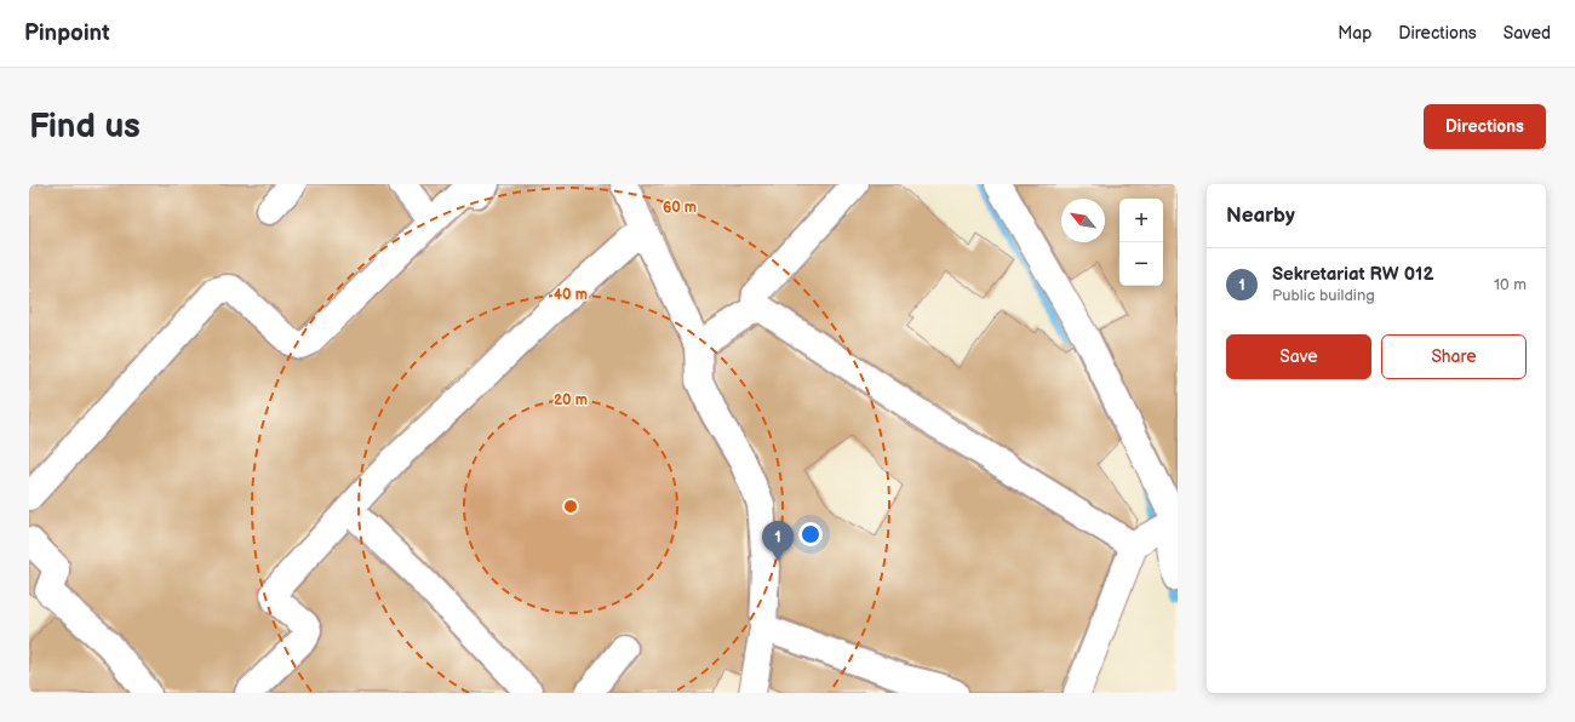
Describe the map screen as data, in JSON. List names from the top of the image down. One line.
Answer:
{"north":"top left","page":{"header":"Pinpoint","nav":["Map","Directions","Saved"],"buttons":["Directions",["Save","Share"]],"title":"Find us","heading":"Nearby","map_buttons":["+","−"],"list":[{"mark":"1","name":"Sekretariat RW 012","note":"Public building","value":"10 m"}],"pins":"1"},"rings":["60 m","40 m","20 m"]}
